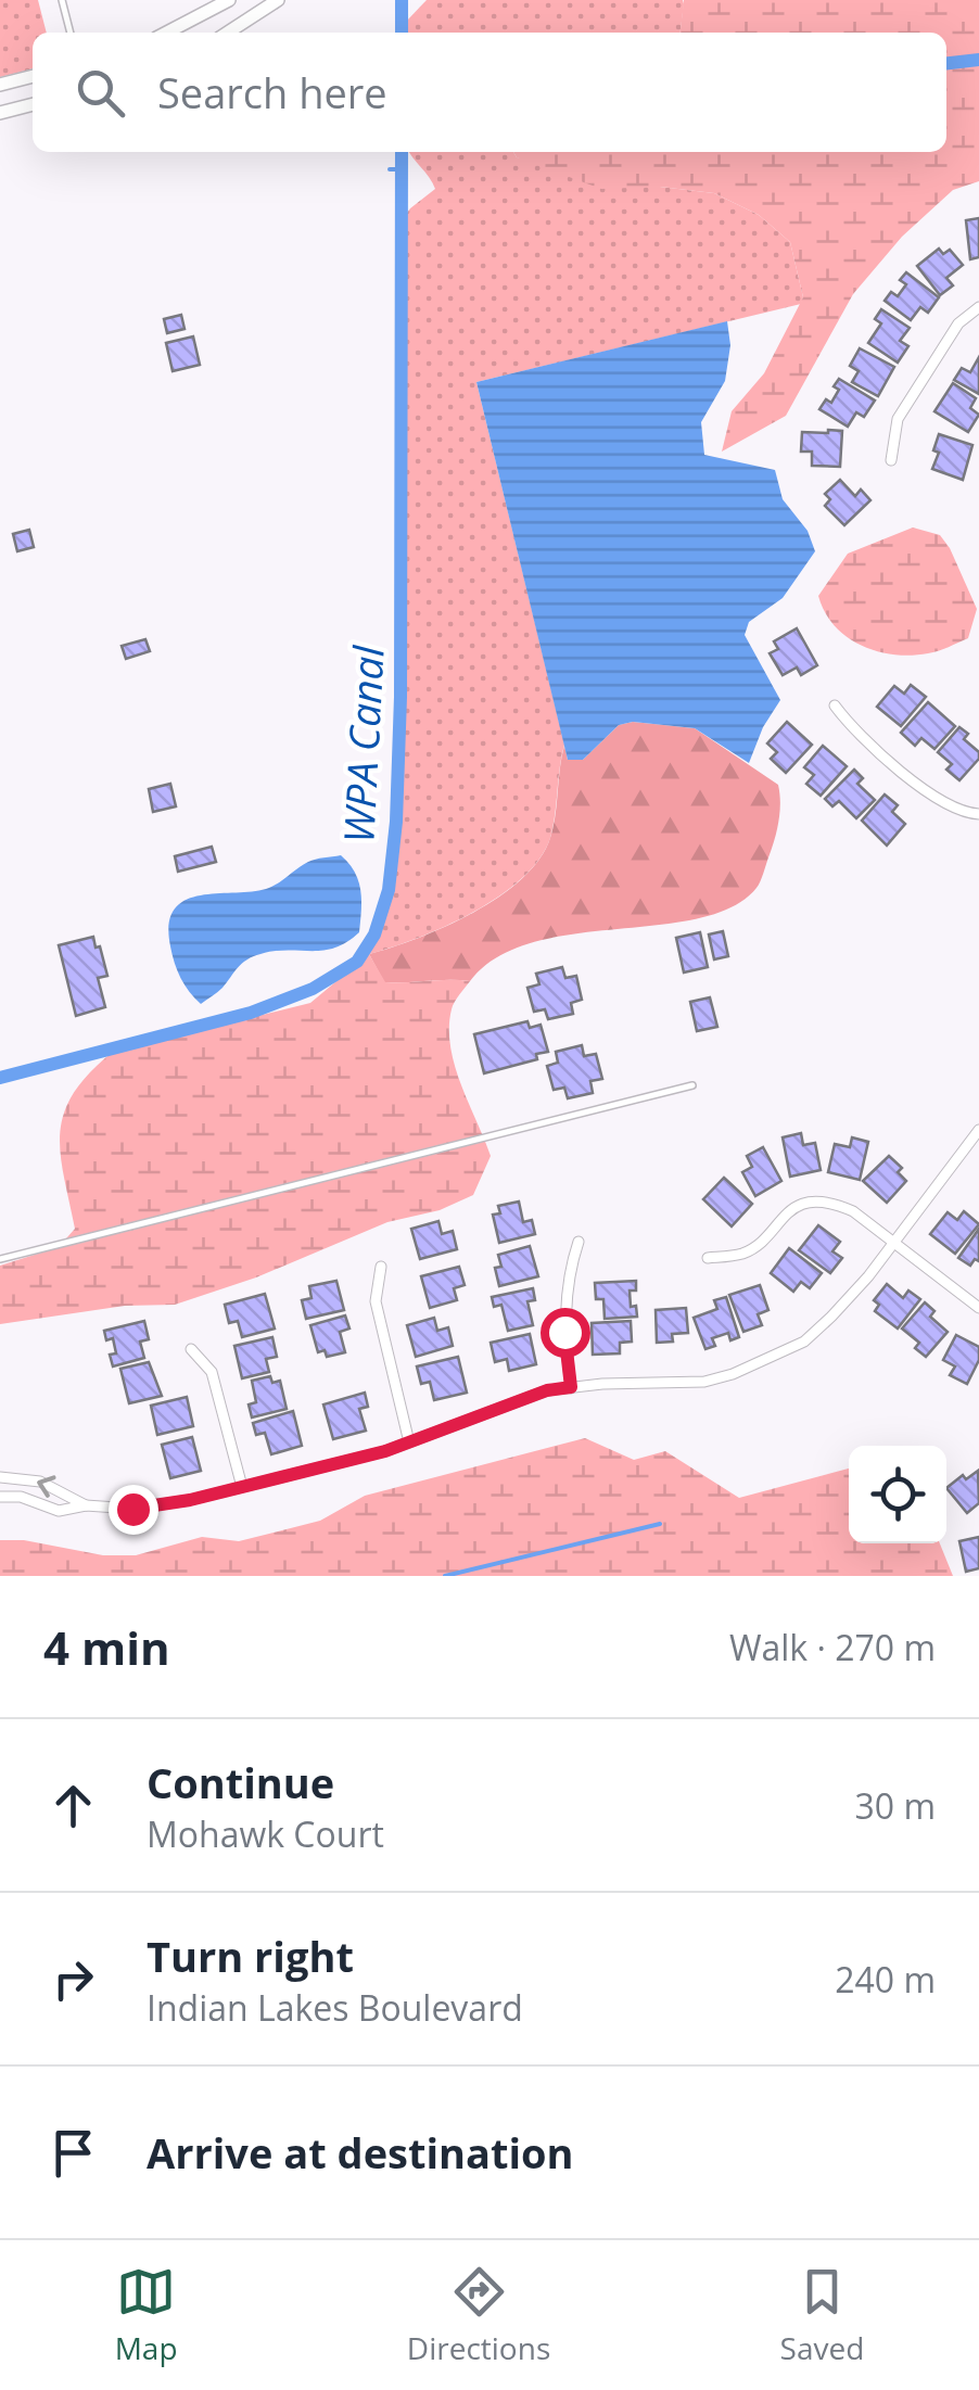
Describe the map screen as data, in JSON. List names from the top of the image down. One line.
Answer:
{"water":["WPA Canal"],"page":{"search":"Search here","heading":["4 min","Walk · 270 m"],"list":[["Continue","Mohawk Court","30 m"],["Turn right","Indian Lakes Boulevard","240 m"],"Arrive at destination"],"nav":["Map","Directions","Saved"]}}
